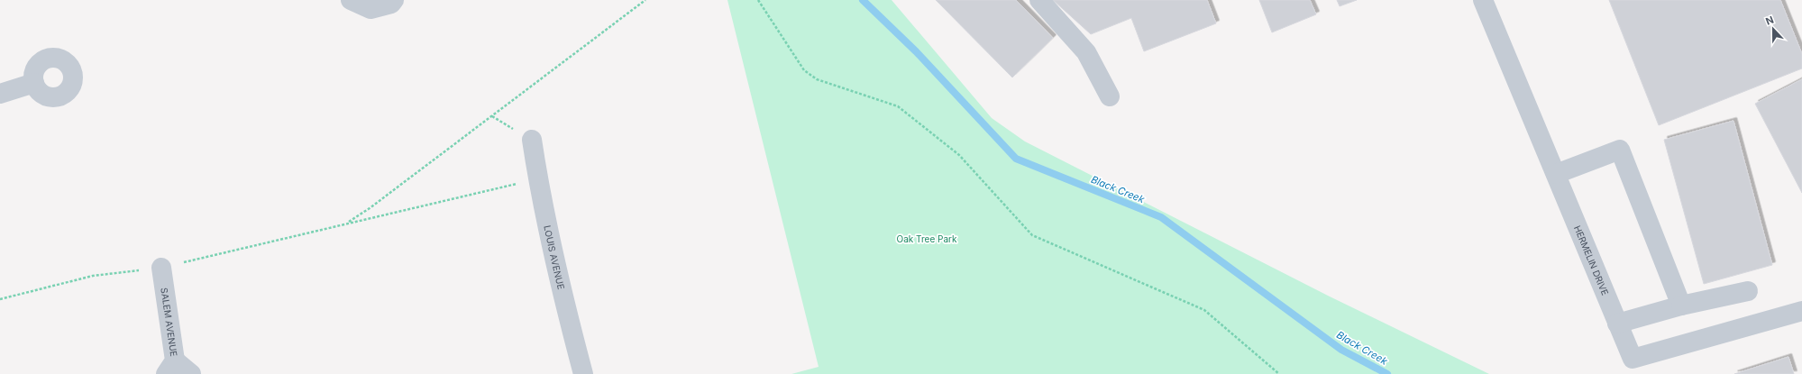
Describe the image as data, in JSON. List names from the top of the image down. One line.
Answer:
{"streets":{"street":["LOUIS AVENUE","HERMELIN DRIVE","SALEM AVENUE"]},"water":["Black Creek"],"parks":["Oak Tree Park"],"north":"top"}
